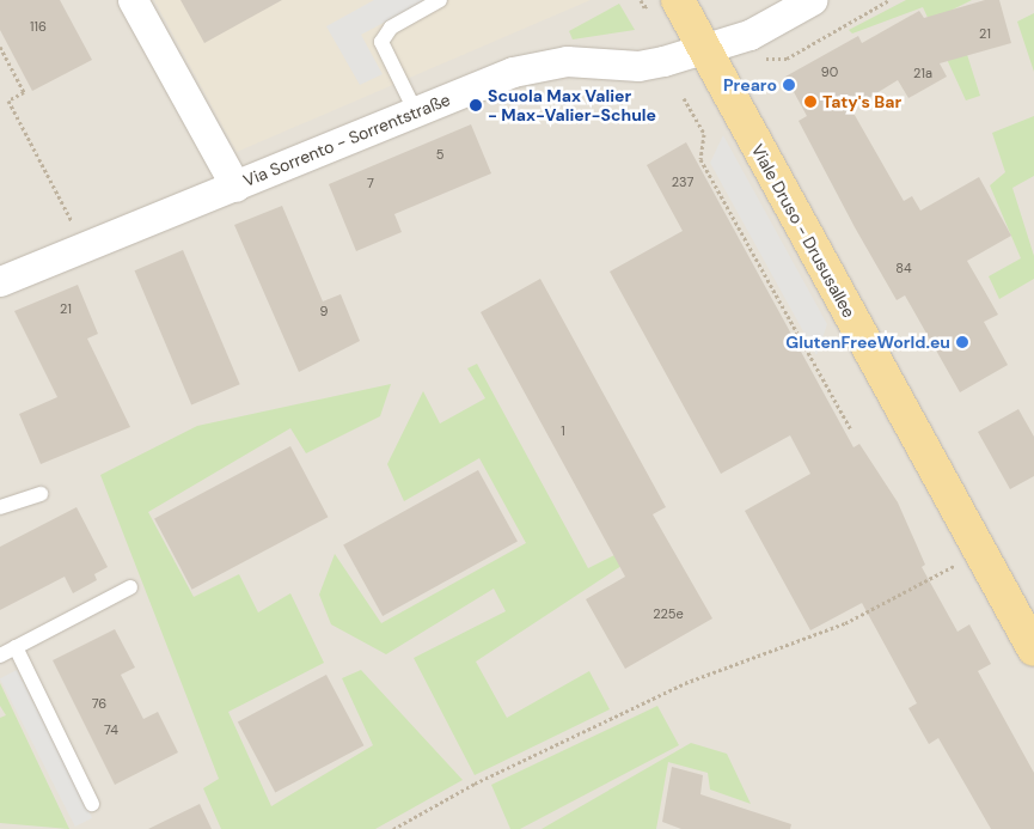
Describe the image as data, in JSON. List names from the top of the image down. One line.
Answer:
{"streets":{"main road":["Viale Druso - Drususallee"],"street":["Via Sorrento - Sorrentstraße"]},"crossings":[["Via Sorrento - Sorrentstraße","Viale Druso - Drususallee"]],"places":["Prearo","Taty's Bar","Scuola Max Valier - Max-Valier-Schule","GlutenFreeWorld.eu"],"house_numbers":["116","21","90","21a","5","237","7","84","21","9","1","225e","76","74"]}
